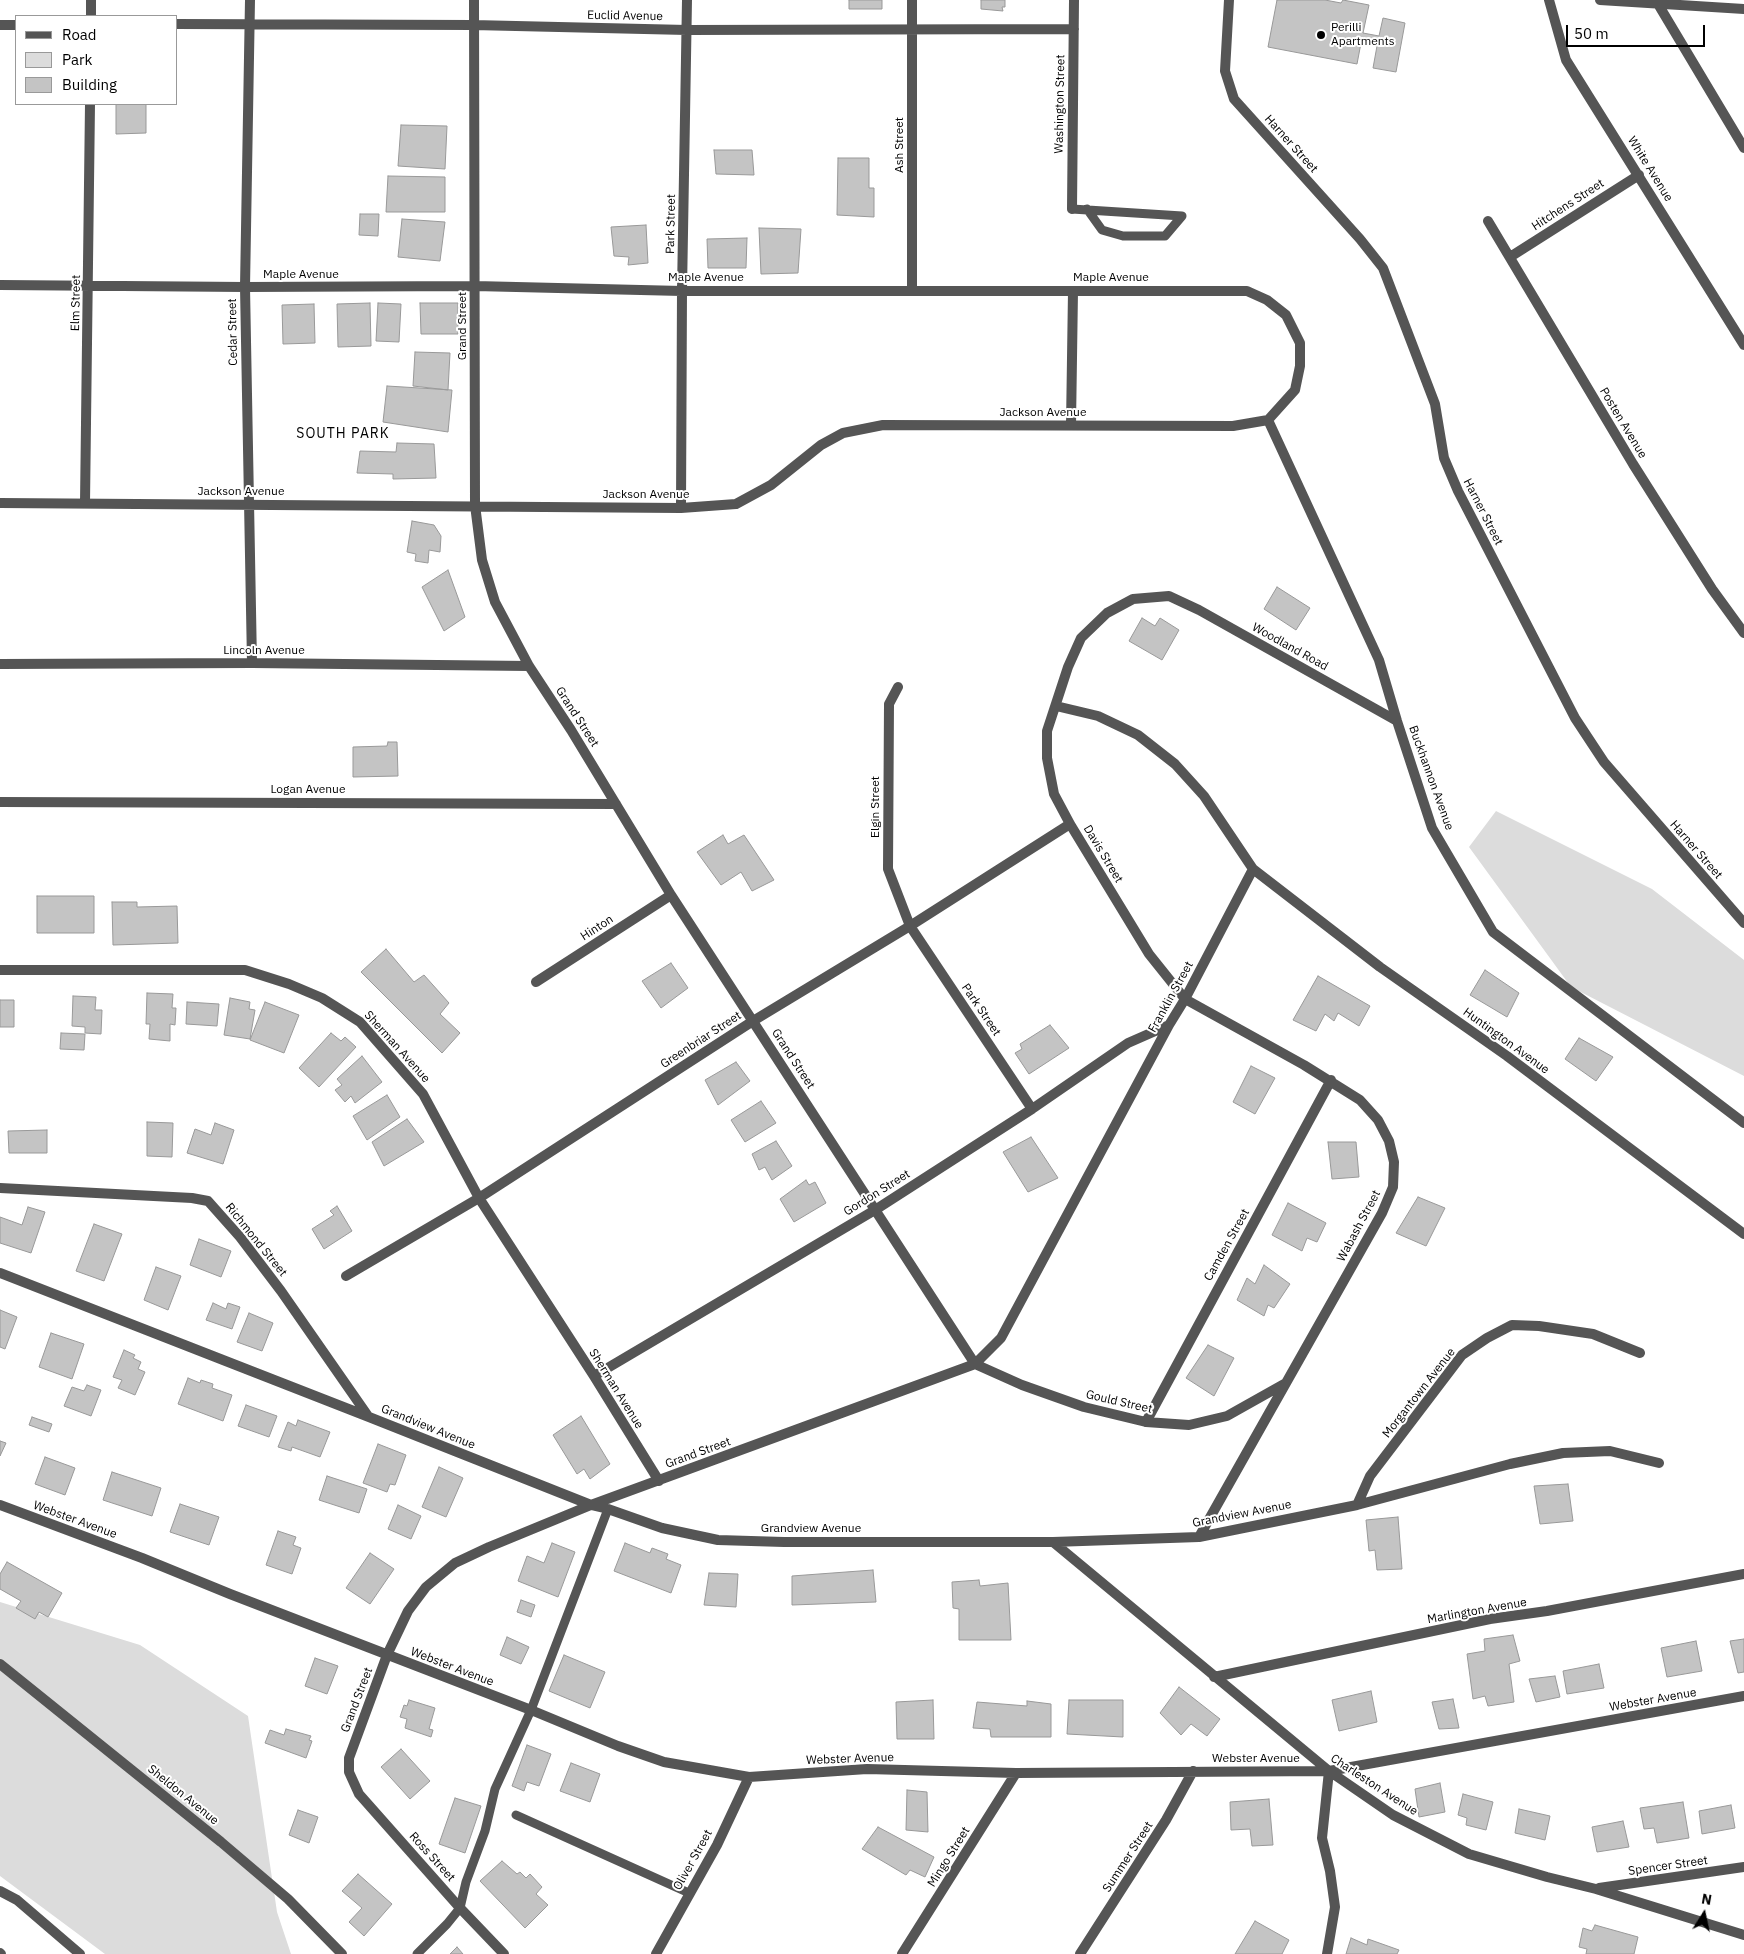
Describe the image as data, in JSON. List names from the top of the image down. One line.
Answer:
{"streets":{"street":["Euclid Avenue","Washington Street","Harner Street","Ash Street","White Avenue","Hitchens Street","Park Street","Maple Avenue","Elm Street","Grand Street","Cedar Street","Jackson Avenue","Posten Avenue","Woodland Road","Lincoln Avenue","Buckhannon Avenue","Logan Avenue","Elgin Street","Davis Street","Hinton","Franklin Street","Greenbriar Street","Huntington Avenue","Sherman Avenue","Gordon Street","Wabash Street","Richmond Street","Camden Street","Morgantown Avenue","Gould Street","Grandview Avenue","Webster Avenue","Marlington Avenue","Charleston Avenue","Sheldon Avenue","Ross Street","Mingo Street","Summer Street","Oliver Street","Spencer Street"]},"crossings":[["Euclid Avenue","Washington Street"],["Euclid Avenue","Ash Street"],["Euclid Avenue","Park Street"],["Euclid Avenue","Grand Street"],["Euclid Avenue","Cedar Street"],["Ash Street","Maple Avenue"],["White Avenue","Hitchens Street"],["Hitchens Street","Posten Avenue"],["Park Street","Maple Avenue"],["Park Street","Jackson Avenue"],["Park Street","Elgin Street"],["Park Street","Greenbriar Street"],["Park Street","Gordon Street"],["Maple Avenue","Elm Street"],["Maple Avenue","Grand Street"],["Maple Avenue","Cedar Street"],["Maple Avenue","Jackson Avenue"],["Maple Avenue","Buckhannon Avenue"],["Elm Street","Jackson Avenue"],["Grand Street","Jackson Avenue"],["Grand Street","Lincoln Avenue"],["Grand Street","Logan Avenue"],["Grand Street","Hinton"],["Grand Street","Franklin Street"],["Grand Street","Greenbriar Street"],["Grand Street","Sherman Avenue"],["Grand Street","Gordon Street"],["Grand Street","Gould Street"],["Grand Street","Grandview Avenue"],["Grand Street","Webster Avenue"],["Grand Street","Ross Street"],["Cedar Street","Jackson Avenue"],["Cedar Street","Lincoln Avenue"],["Jackson Avenue","Buckhannon Avenue"],["Woodland Road","Buckhannon Avenue"],["Woodland Road","Davis Street"],["Elgin Street","Greenbriar Street"],["Davis Street","Franklin Street"],["Davis Street","Greenbriar Street"],["Davis Street","Wabash Street"],["Franklin Street","Huntington Avenue"],["Franklin Street","Gordon Street"],["Franklin Street","Wabash Street"],["Franklin Street","Gould Street"],["Greenbriar Street","Sherman Avenue"],["Sherman Avenue","Gordon Street"],["Wabash Street","Camden Street"],["Wabash Street","Gould Street"],["Wabash Street","Grandview Avenue"],["Richmond Street","Grandview Avenue"],["Camden Street","Gould Street"],["Morgantown Avenue","Grandview Avenue"],["Grandview Avenue","Charleston Avenue"],["Webster Avenue","Charleston Avenue"],["Webster Avenue","Mingo Street"],["Webster Avenue","Summer Street"],["Webster Avenue","Oliver Street"],["Marlington Avenue","Charleston Avenue"],["Charleston Avenue","Spencer Street"]],"districts":["SOUTH PARK"],"places":["Perilli Apartments"],"legend":["Road","Park","Building"],"scale_bar":"50 m","north":"top"}
